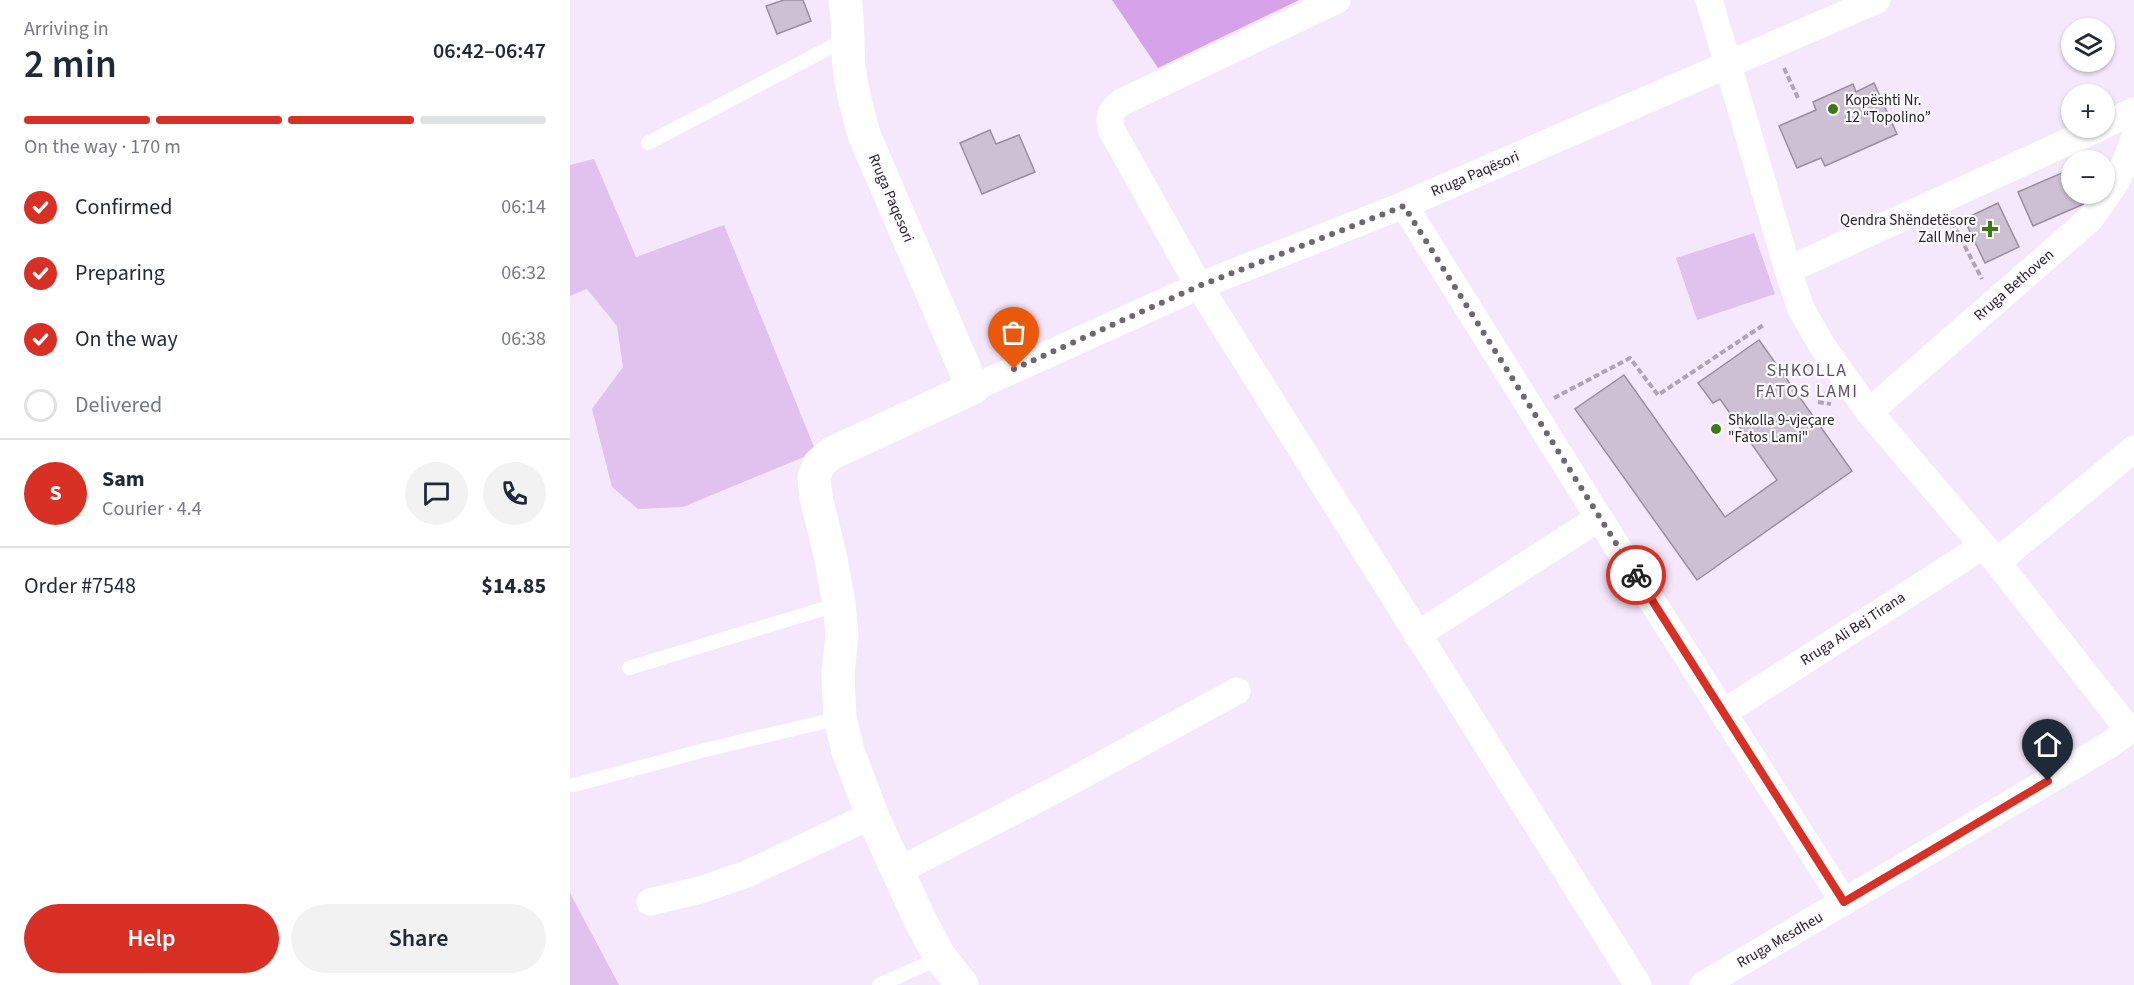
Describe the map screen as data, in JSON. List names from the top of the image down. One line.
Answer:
{"streets":{"street":["Rruga Paqësori","Rruga Paqesori","Rruga Bethoven","Rruga Ali Bej Tirana","Rruga Mesdheu"]},"crossings":[["Rruga Paqësori","Rruga Paqesori"]],"districts":["SHKOLLA FATOS LAMI"],"places":{"other":["Kopështi Nr. 12 “Topolino”","Shkolla 9-vjeçare \"Fatos Lami\""],"health":["Qendra Shëndetësore Zall Mner"]},"page":{"heading":["2 min","Arriving in","06:42–06:47"],"panel":["Sam","Courier · 4.4","Order #7548","$14.85"],"map_buttons":["+","−"],"bar":"On the way · 170 m","list":[["Confirmed","06:14"],["Preparing","06:32"],["On the way","06:38"],"Delivered"],"round":"S","buttons":["Help","Share"]}}
